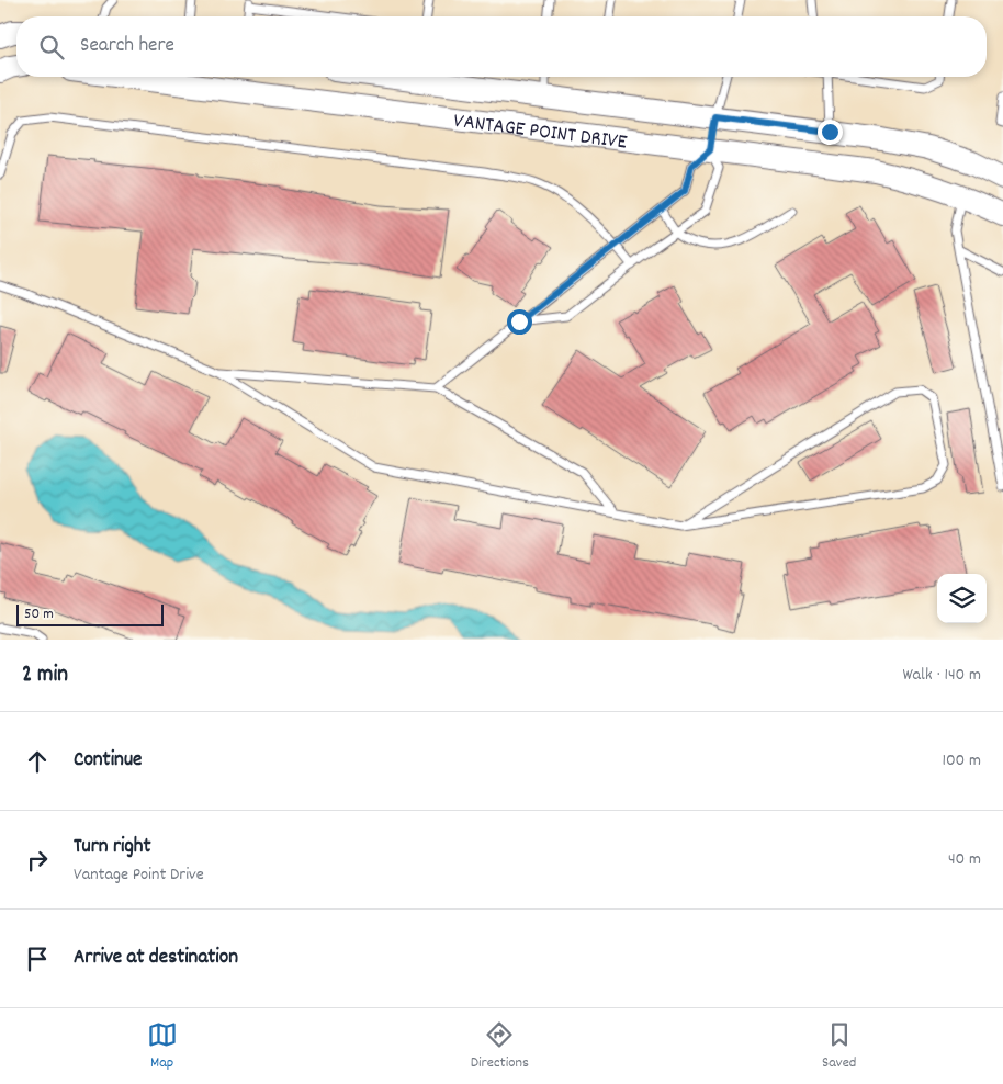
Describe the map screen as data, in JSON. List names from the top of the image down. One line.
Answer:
{"streets":{"street":["VANTAGE POINT DRIVE"]},"scale_bar":"50 m","page":{"search":"Search here","scale":"50 m","heading":["2 min","Walk · 140 m"],"list":[["Continue","100 m"],["Turn right","Vantage Point Drive","40 m"],"Arrive at destination"],"nav":["Map","Directions","Saved"]}}
